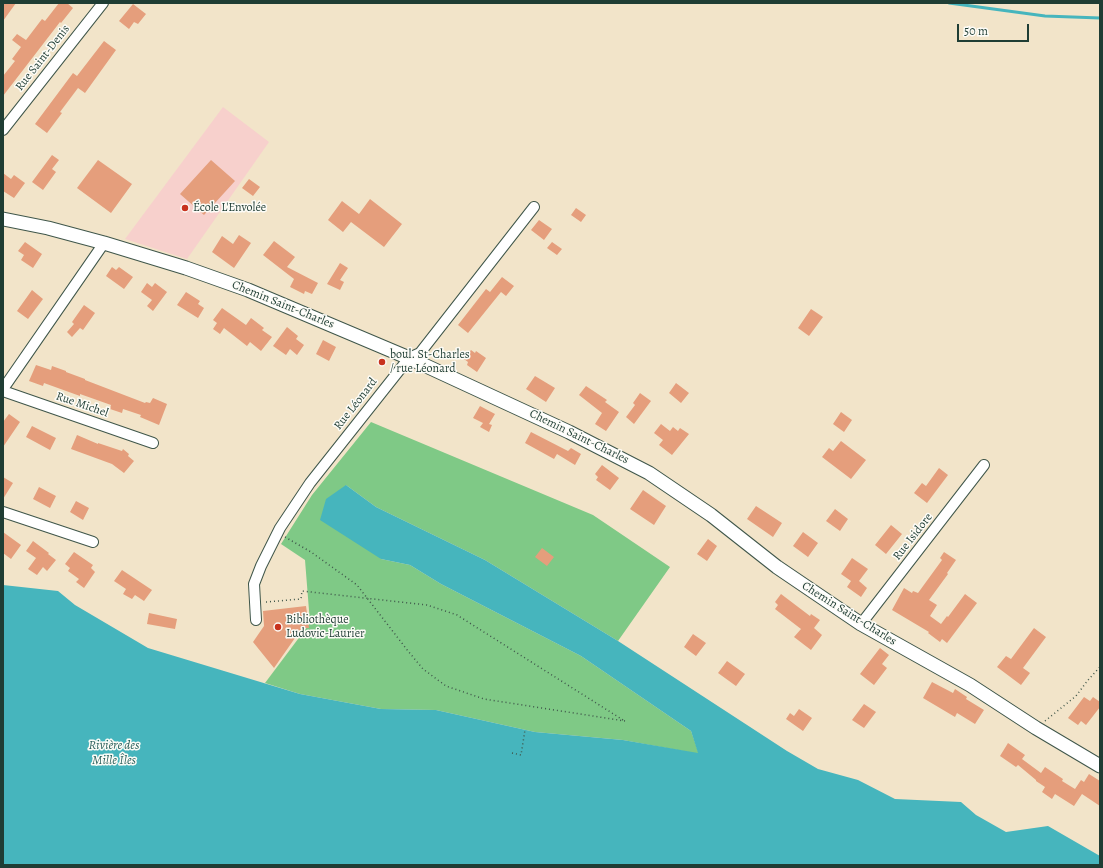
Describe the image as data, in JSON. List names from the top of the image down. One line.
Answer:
{"streets":{"main road":["Chemin Saint-Charles"],"street":["Rue Saint-Denis","Rue Léonard","Rue Michel","Rue Isidore"]},"crossings":[["Chemin Saint-Charles","Rue Léonard"],["Chemin Saint-Charles","Rue Isidore"]],"water":["Rivière des Mille Îles"],"places":["École L'Envolée","boul. St-Charles / rue Léonard","Bibliothèque Ludovic-Laurier"],"scale_bar":"50 m"}
